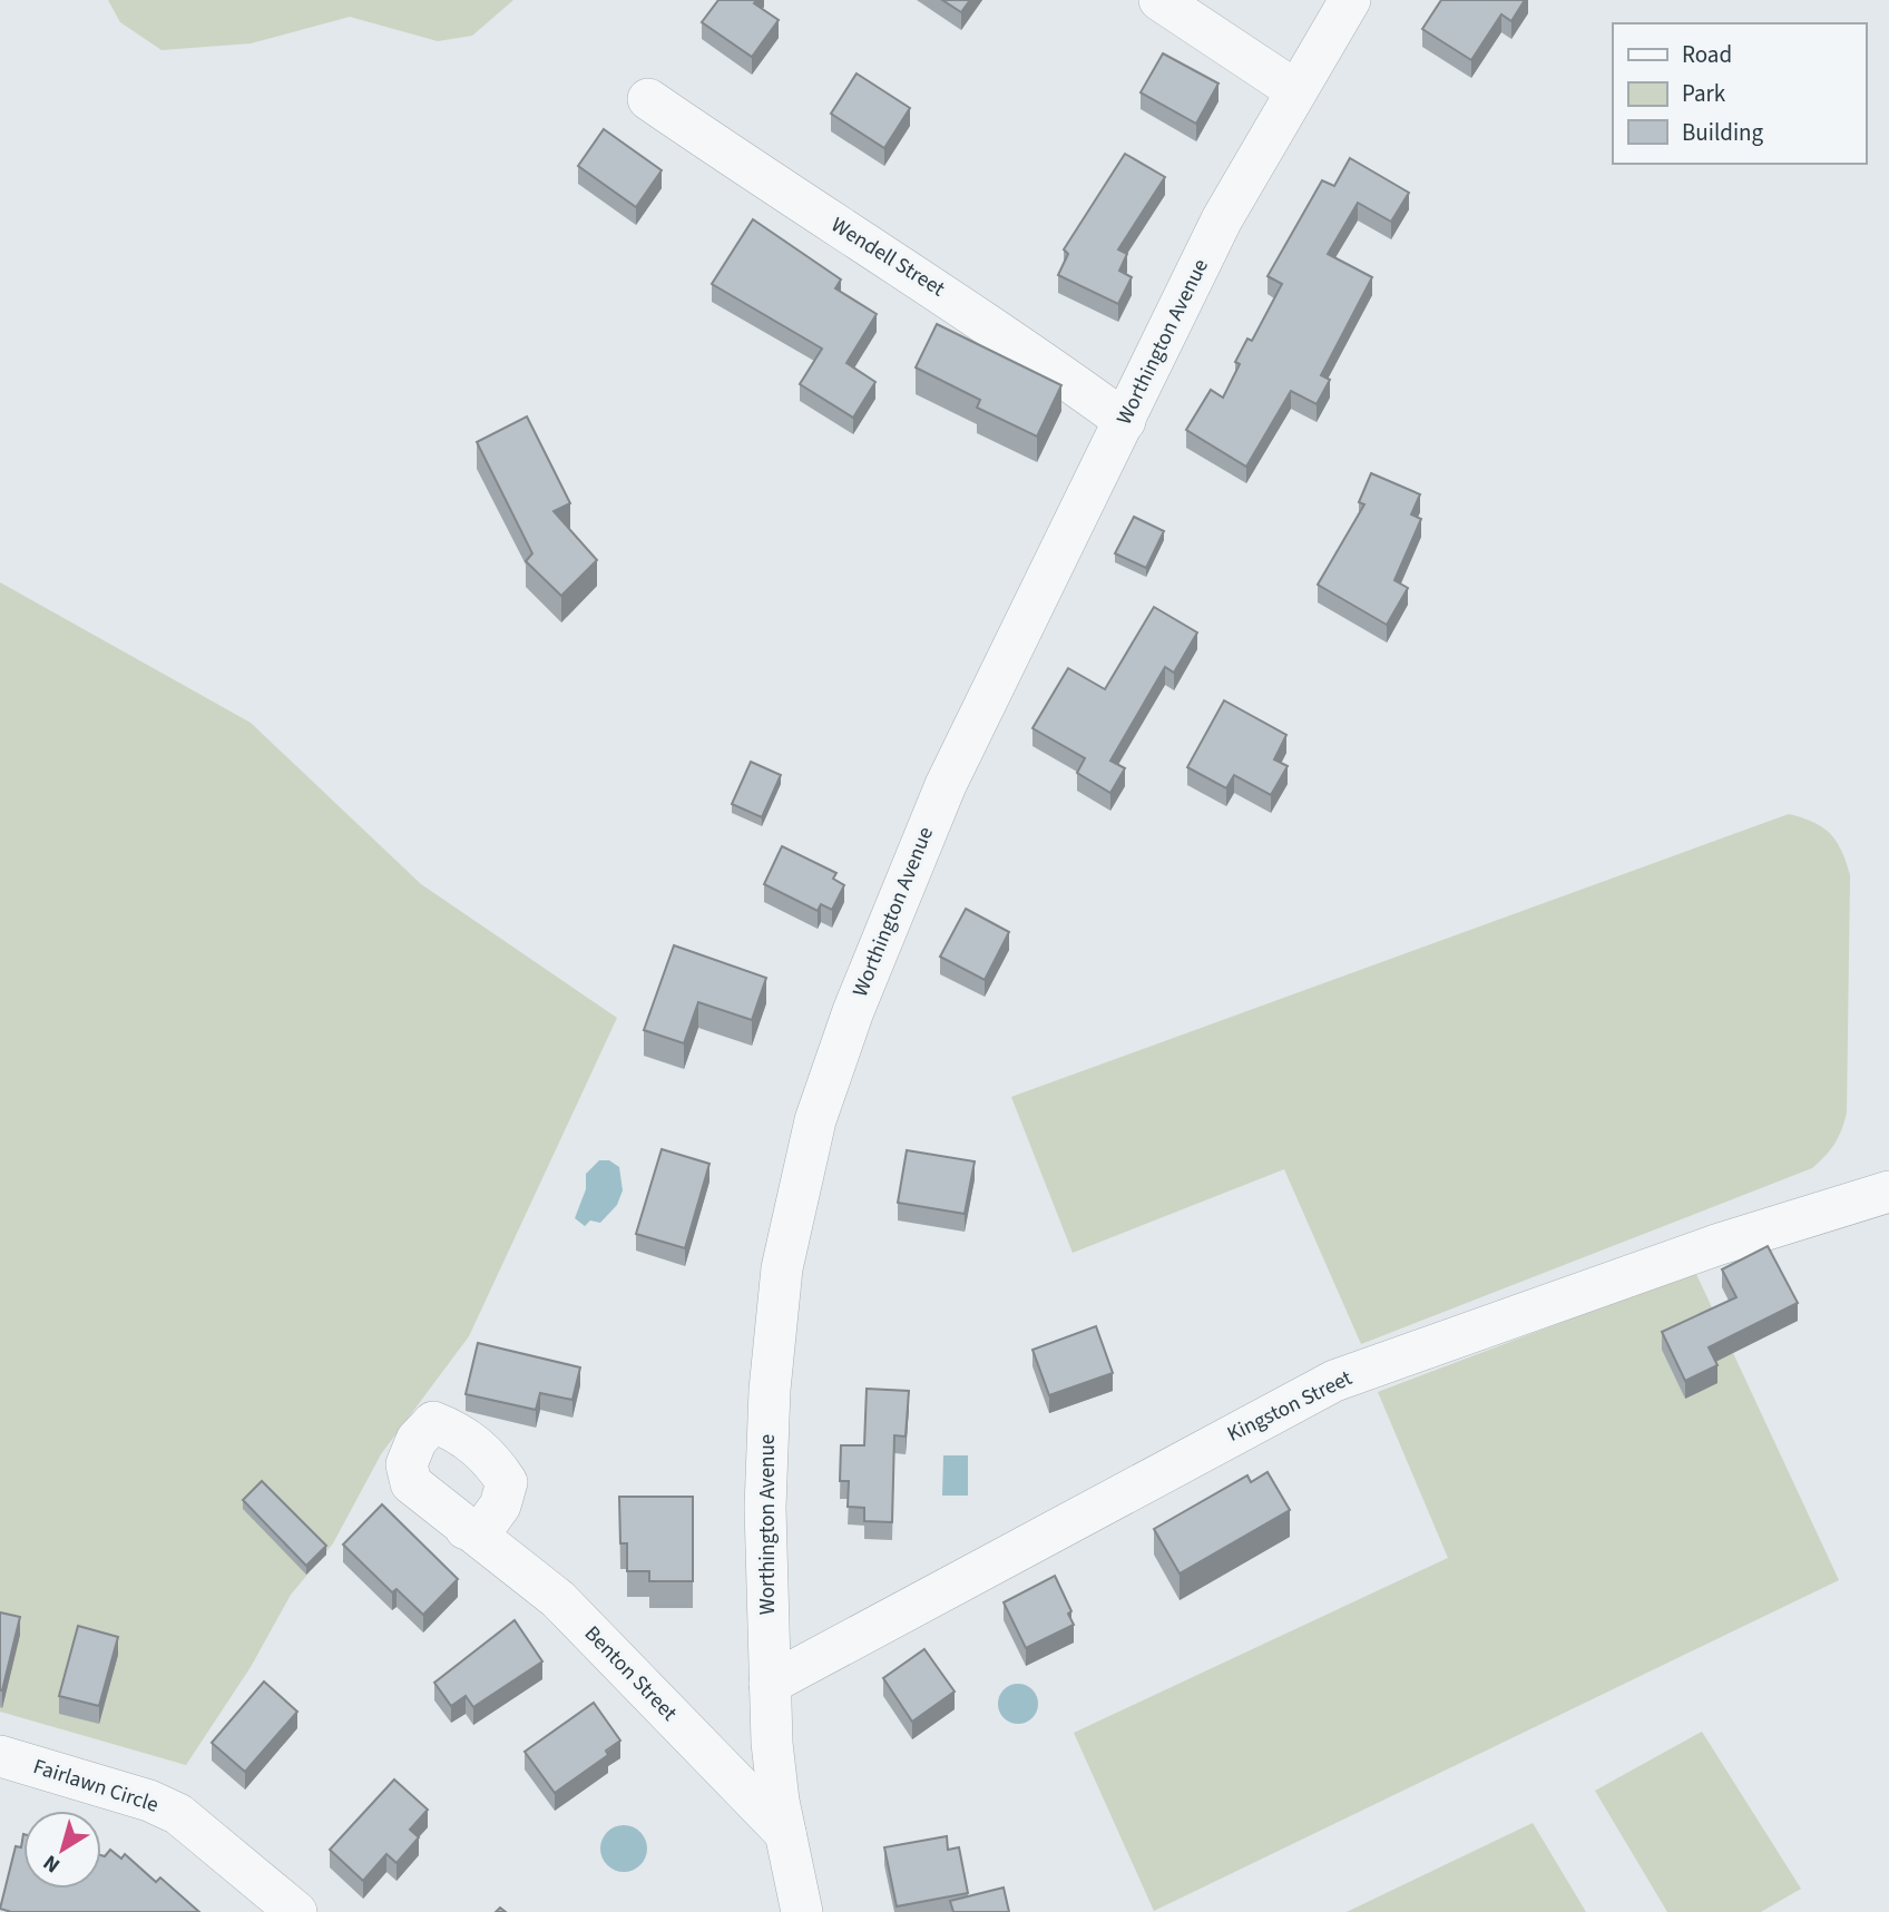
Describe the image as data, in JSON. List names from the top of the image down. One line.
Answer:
{"streets":{"street":["Wendell Street","Worthington Avenue","Kingston Street","Benton Street","Fairlawn Circle"]},"crossings":[["Wendell Street","Worthington Avenue"],["Worthington Avenue","Kingston Street"],["Worthington Avenue","Benton Street"]],"legend":["Road","Park","Building"],"north":"bottom left"}
